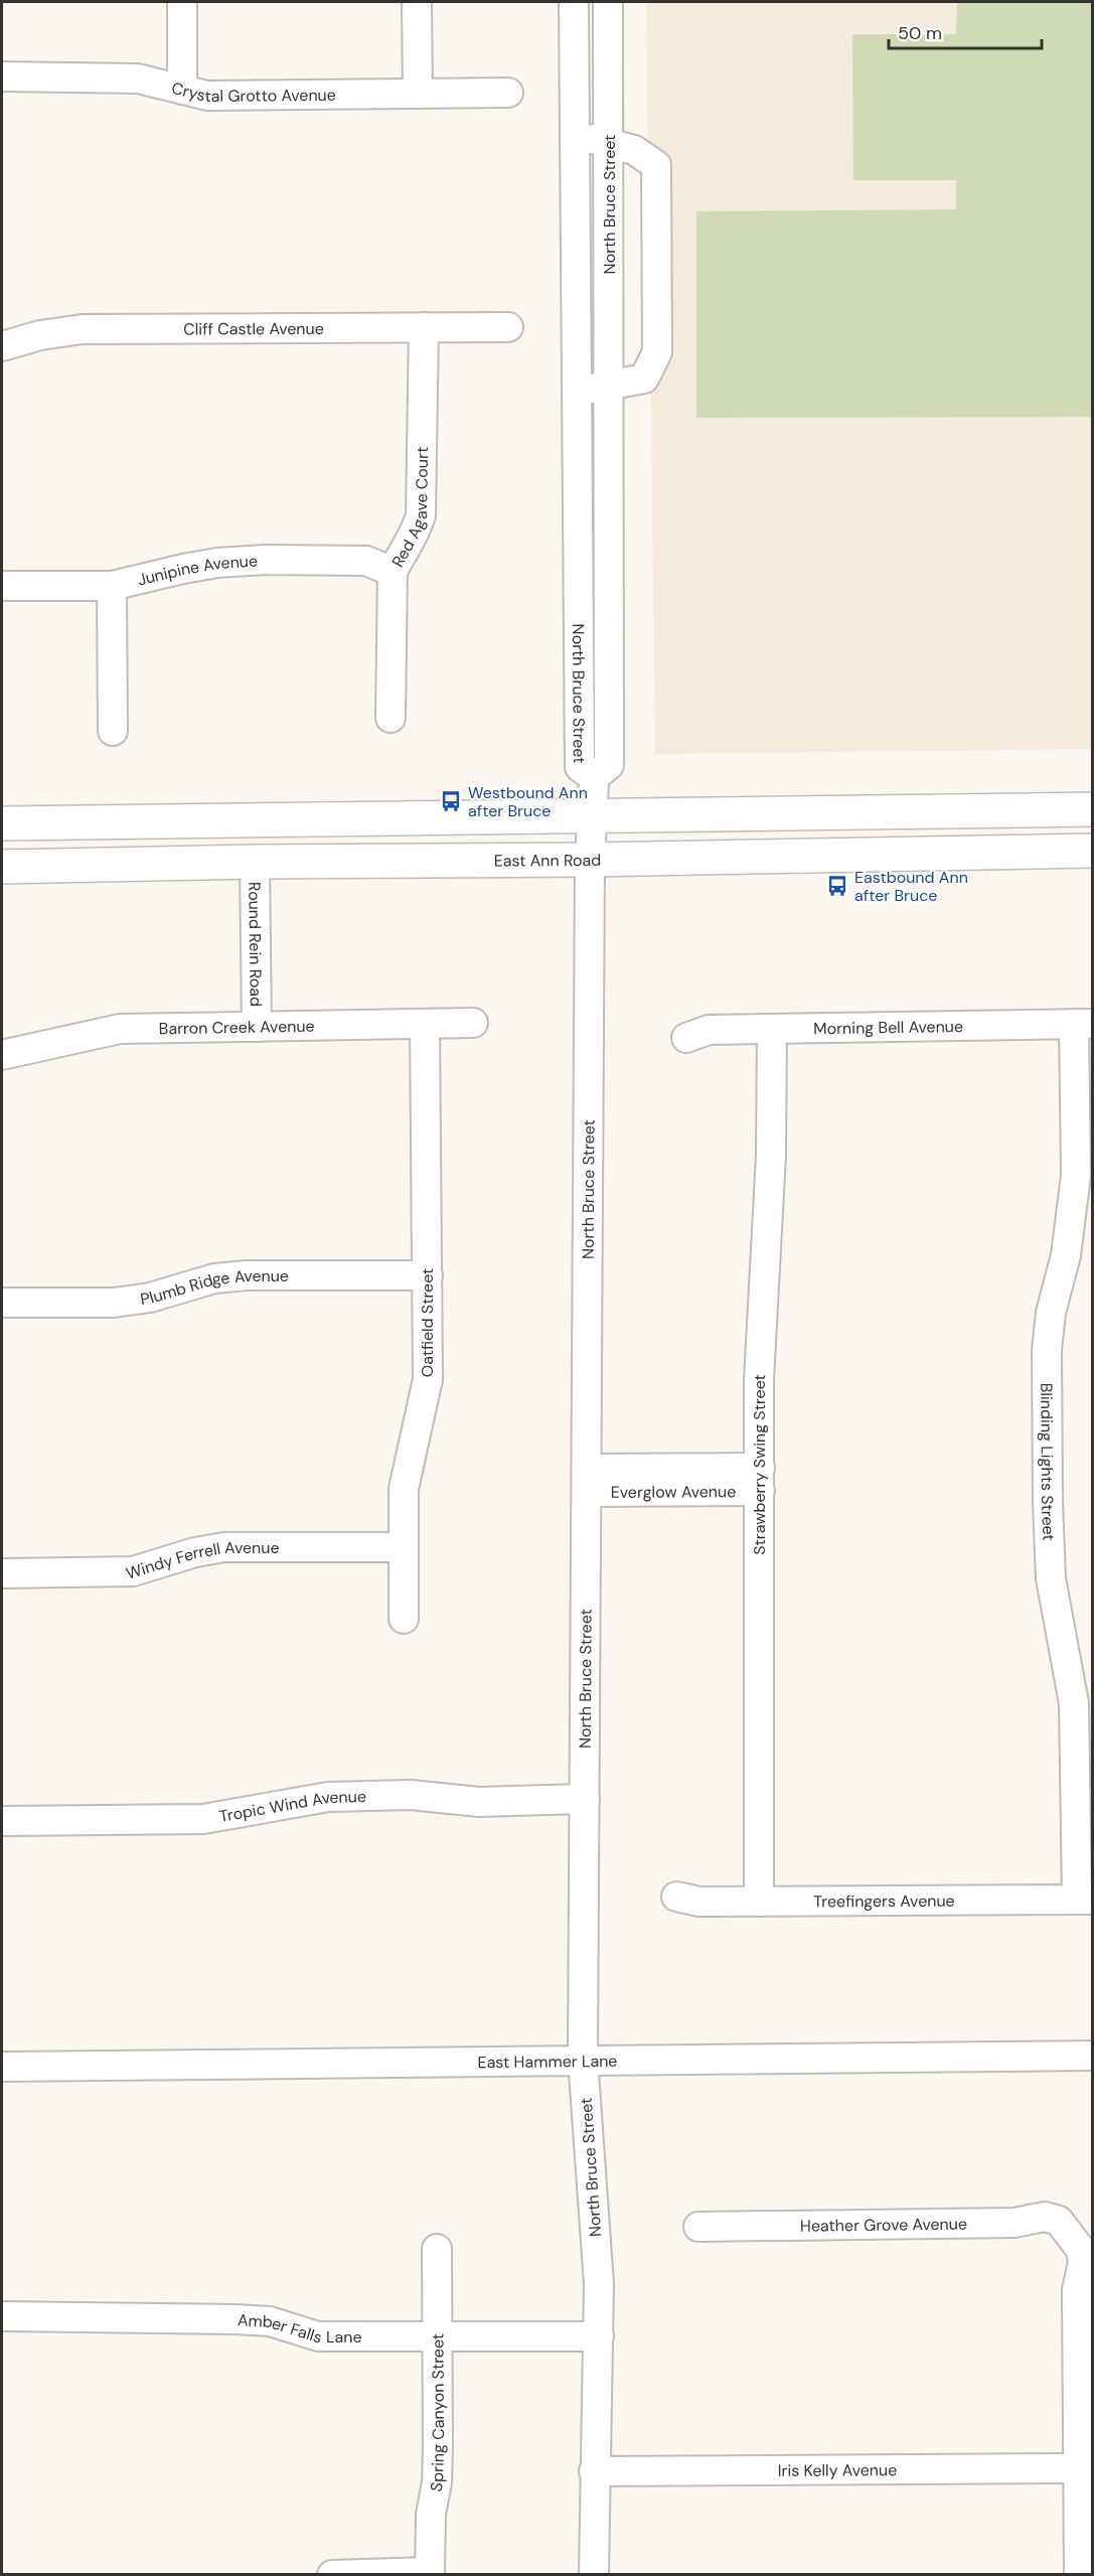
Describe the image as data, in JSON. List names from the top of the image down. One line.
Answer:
{"streets":{"main road":["East Ann Road"],"street":["Crystal Grotto Avenue","North Bruce Street","Cliff Castle Avenue","Red Agave Court","Junipine Avenue","Round Rein Road","Morning Bell Avenue","Barron Creek Avenue","Plumb Ridge Avenue","Oatfield Street","Blinding Lights Street","Strawberry Swing Street","Everglow Avenue","Windy Ferrell Avenue","Tropic Wind Avenue","Treefingers Avenue","East Hammer Lane","Heather Grove Avenue","Amber Falls Lane","Spring Canyon Street","Iris Kelly Avenue"]},"crossings":[["North Bruce Street","East Ann Road"],["North Bruce Street","Everglow Avenue"],["North Bruce Street","Tropic Wind Avenue"],["North Bruce Street","East Hammer Lane"],["North Bruce Street","Amber Falls Lane"],["North Bruce Street","Iris Kelly Avenue"],["Cliff Castle Avenue","Red Agave Court"],["Red Agave Court","Junipine Avenue"],["East Ann Road","Round Rein Road"],["Round Rein Road","Barron Creek Avenue"],["Morning Bell Avenue","Blinding Lights Street"],["Morning Bell Avenue","Strawberry Swing Street"],["Barron Creek Avenue","Oatfield Street"],["Plumb Ridge Avenue","Oatfield Street"],["Oatfield Street","Windy Ferrell Avenue"],["Blinding Lights Street","Treefingers Avenue"],["Strawberry Swing Street","Everglow Avenue"],["Strawberry Swing Street","Treefingers Avenue"],["Heather Grove Avenue","Iris Kelly Avenue"],["Amber Falls Lane","Spring Canyon Street"]],"places":{"bus stop":["Westbound Ann after Bruce","Eastbound Ann after Bruce"]},"scale_bar":"50 m"}
